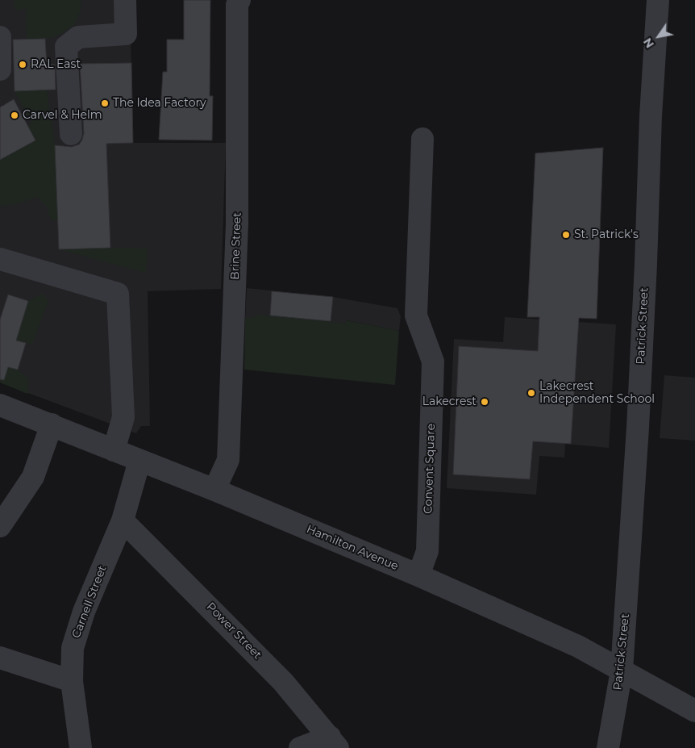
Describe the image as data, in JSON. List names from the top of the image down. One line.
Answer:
{"streets":{"street":["Brine Street","Patrick Street","Convent Square","Hamilton Avenue","Carnell Street","Power Street"]},"crossings":[["Brine Street","Hamilton Avenue"],["Patrick Street","Hamilton Avenue"],["Convent Square","Hamilton Avenue"],["Hamilton Avenue","Carnell Street"],["Carnell Street","Power Street"]],"places":["RAL East","The Idea Factory","Carvel & Helm","St. Patrick's","Lakecrest Independent School","Lakecrest"],"north":"bottom left"}
